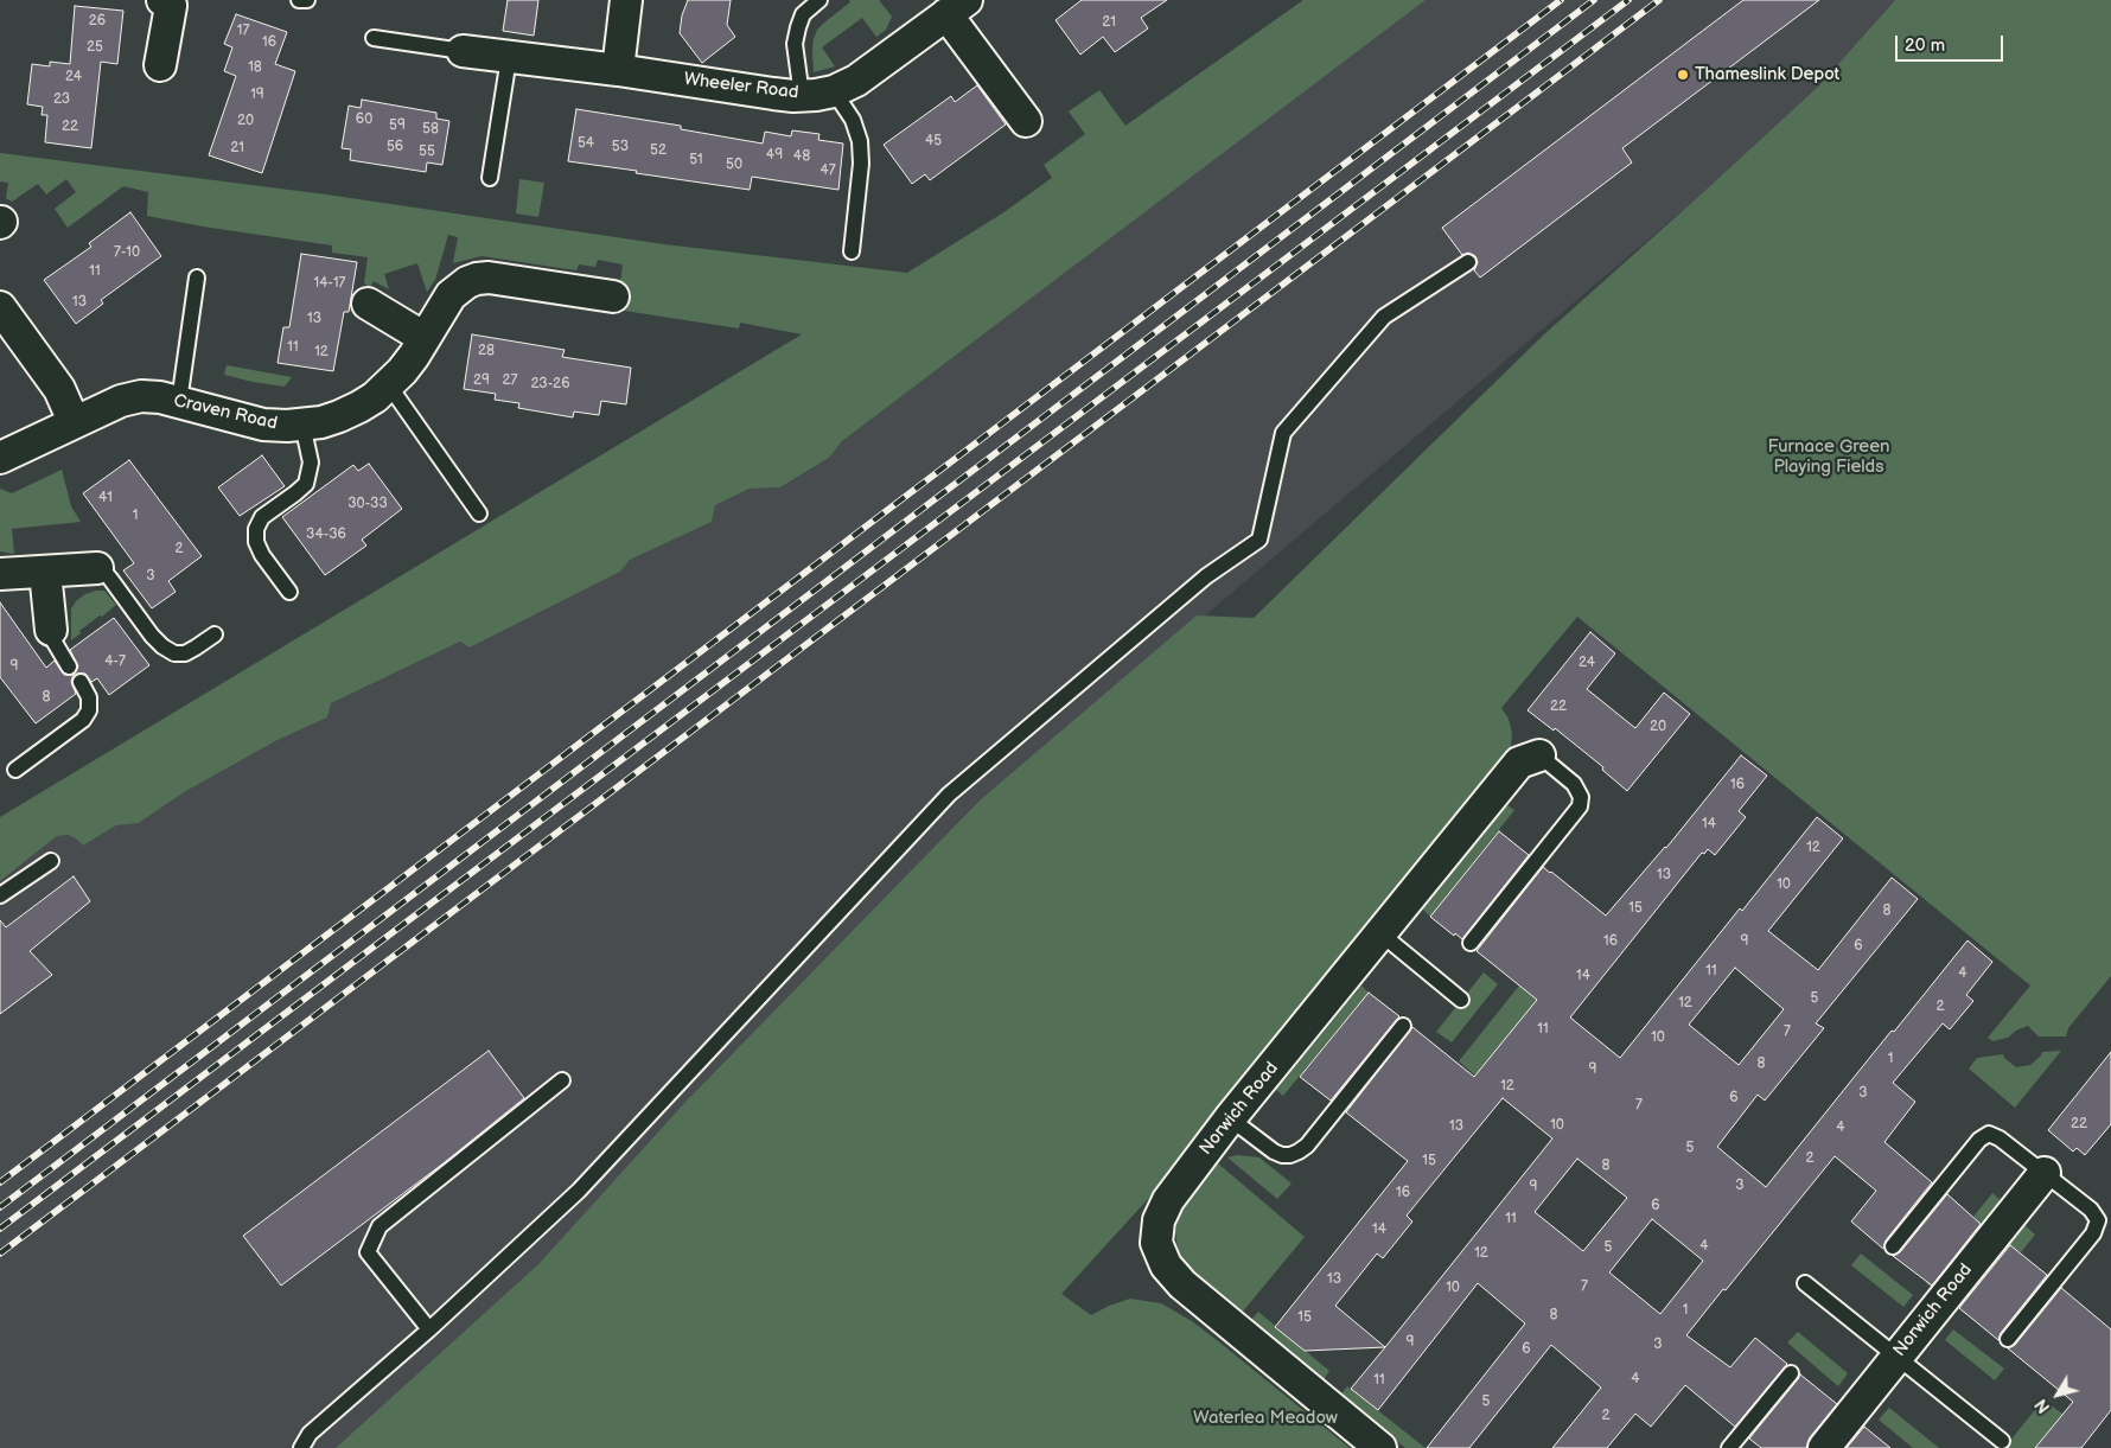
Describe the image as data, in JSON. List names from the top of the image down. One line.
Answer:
{"streets":{"street":["Wheeler Road","Craven Road","Norwich Road"]},"parks":["Furnace Green Playing Fields","Waterlea Meadow"],"places":["Thameslink Depot"],"house_numbers":["26","21","17","16","25","18","24","19","23","60","20","59","22","58","45","54","56","53","21","52","55","49","48","51","50","47","7-10","11","14-17","13","13","11","28","12","29","27","23-26","41","30-33","1","34-36","2","3","4-7","24","9","8","22","20","16","14","12","13","10","15","8","16","9","6","11","4","14","5","12","2","11","7","10","1","8","9","12","3","6","7","22","10","13","4","5","2","15","8","3","9","16","6","11","14","4","5","12","13","7","10","1","8","15","9","3","6","4","11","5","2"],"scale_bar":"20 m","north":"bottom left"}
